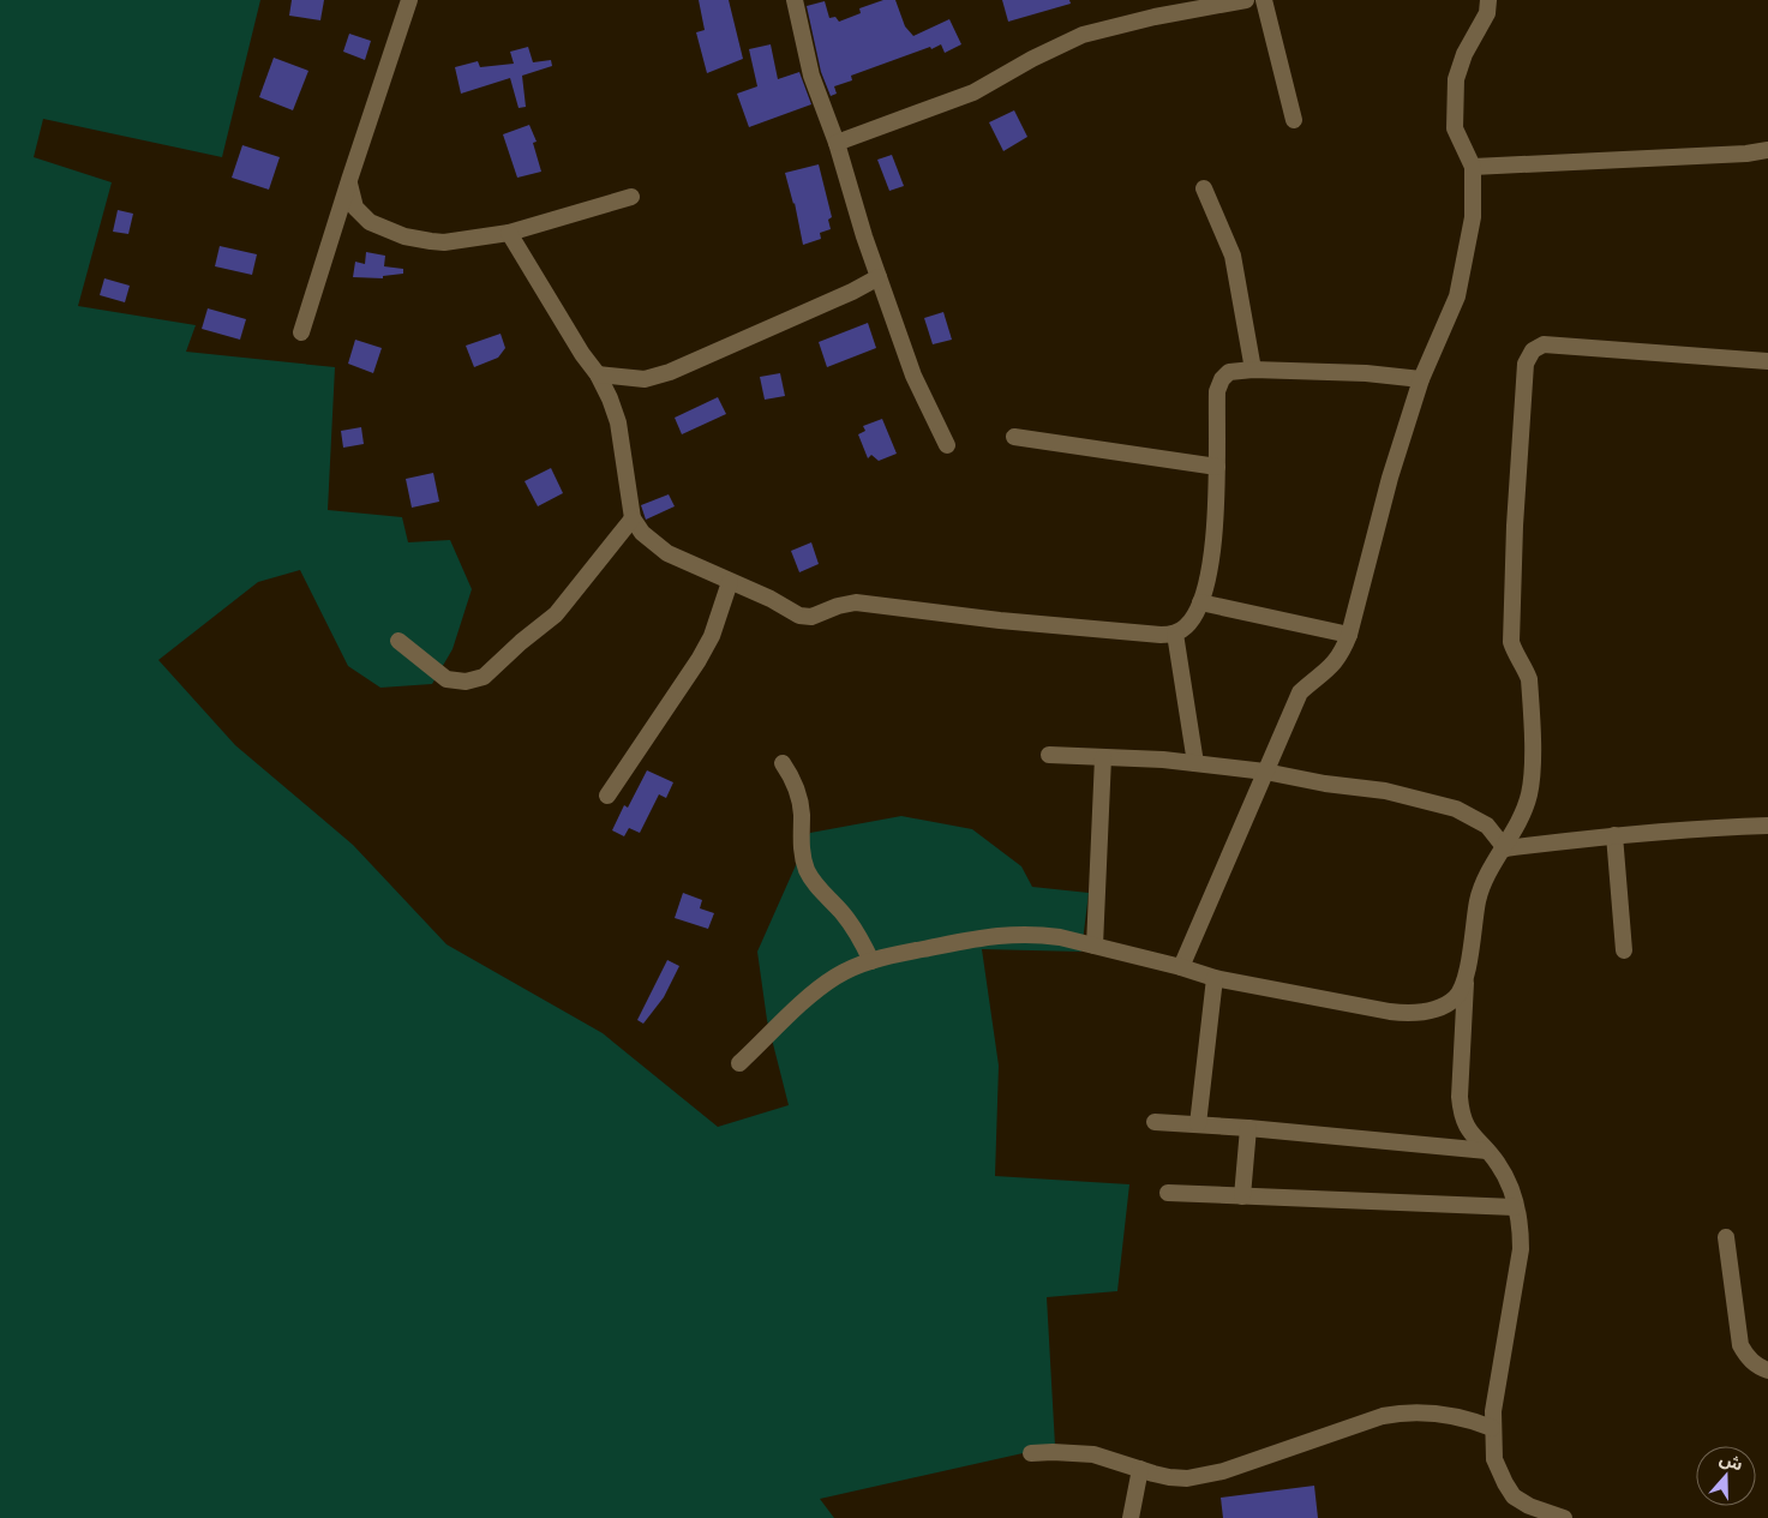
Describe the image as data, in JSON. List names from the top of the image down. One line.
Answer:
{"north":"top"}
